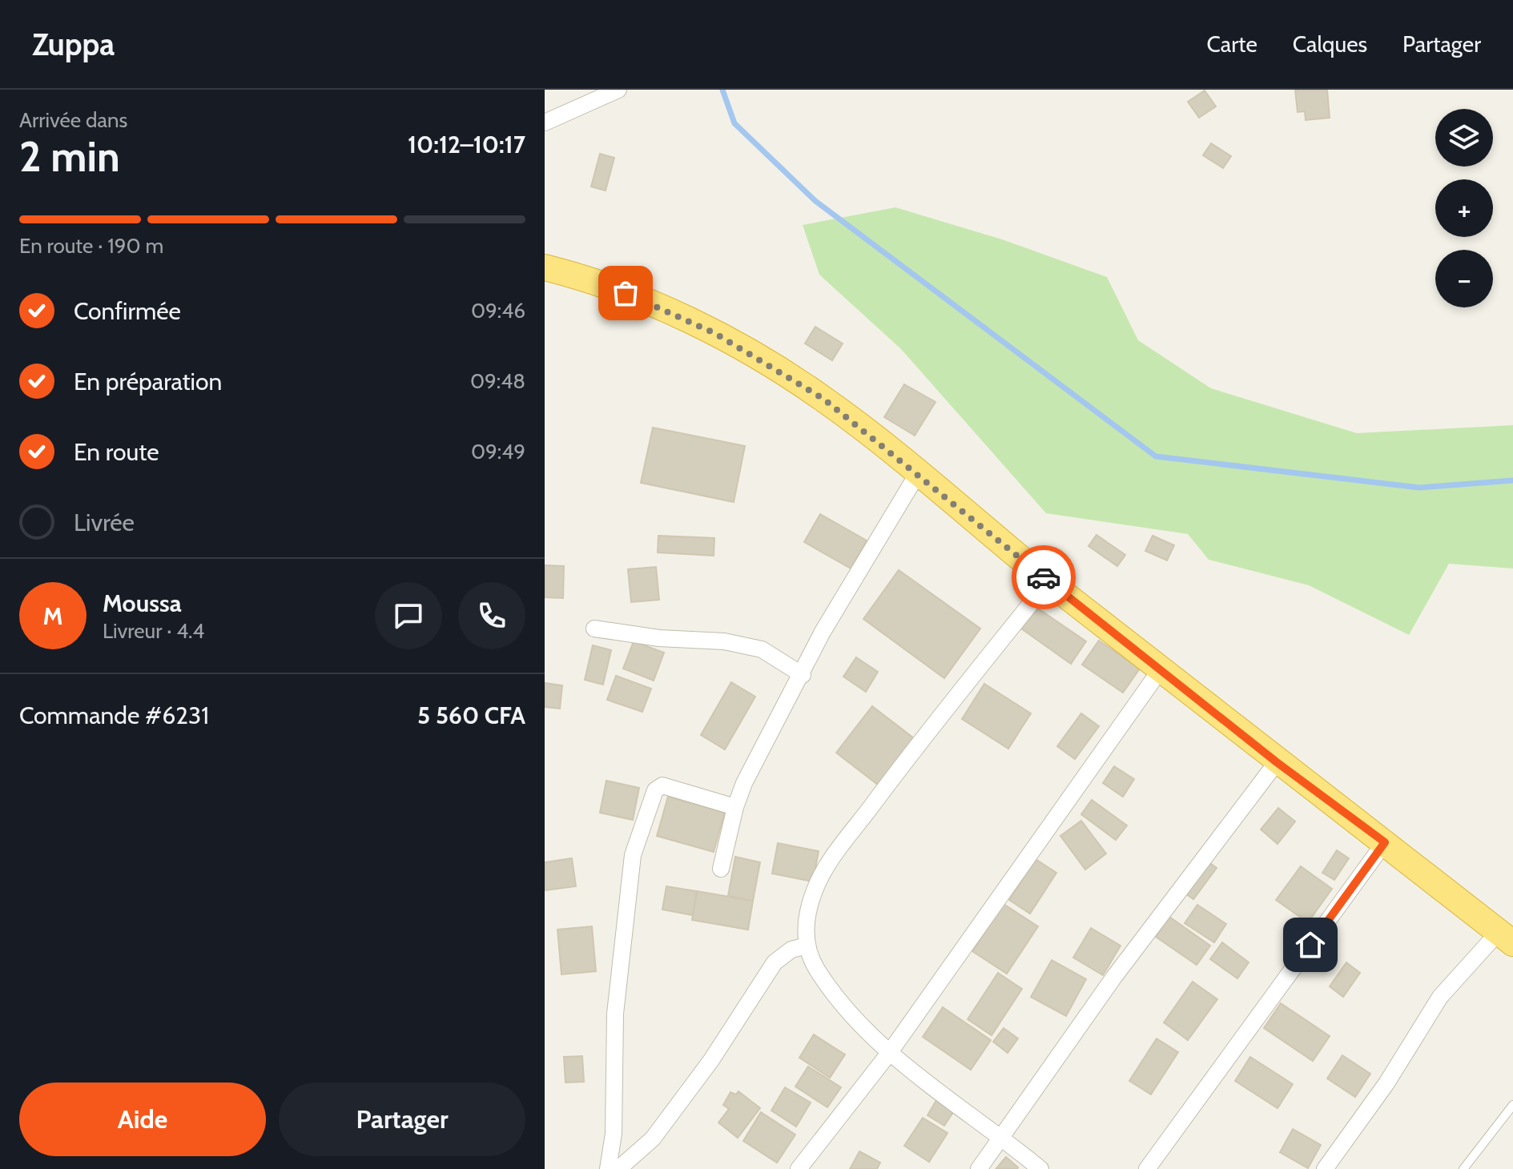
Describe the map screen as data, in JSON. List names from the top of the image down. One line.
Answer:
{"page":{"header":"Zuppa","nav":["Carte","Calques","Partager"],"heading":["2 min","Arrivée dans","10:12–10:17"],"panel":["Moussa","Livreur · 4.4","Commande #6231","5 560 CFA"],"map_buttons":["+","−"],"bar":"En route · 190 m","list":[["Confirmée","09:46"],["En préparation","09:48"],["En route","09:49"],"Livrée"],"round":"M","buttons":["Aide","Partager"]}}
